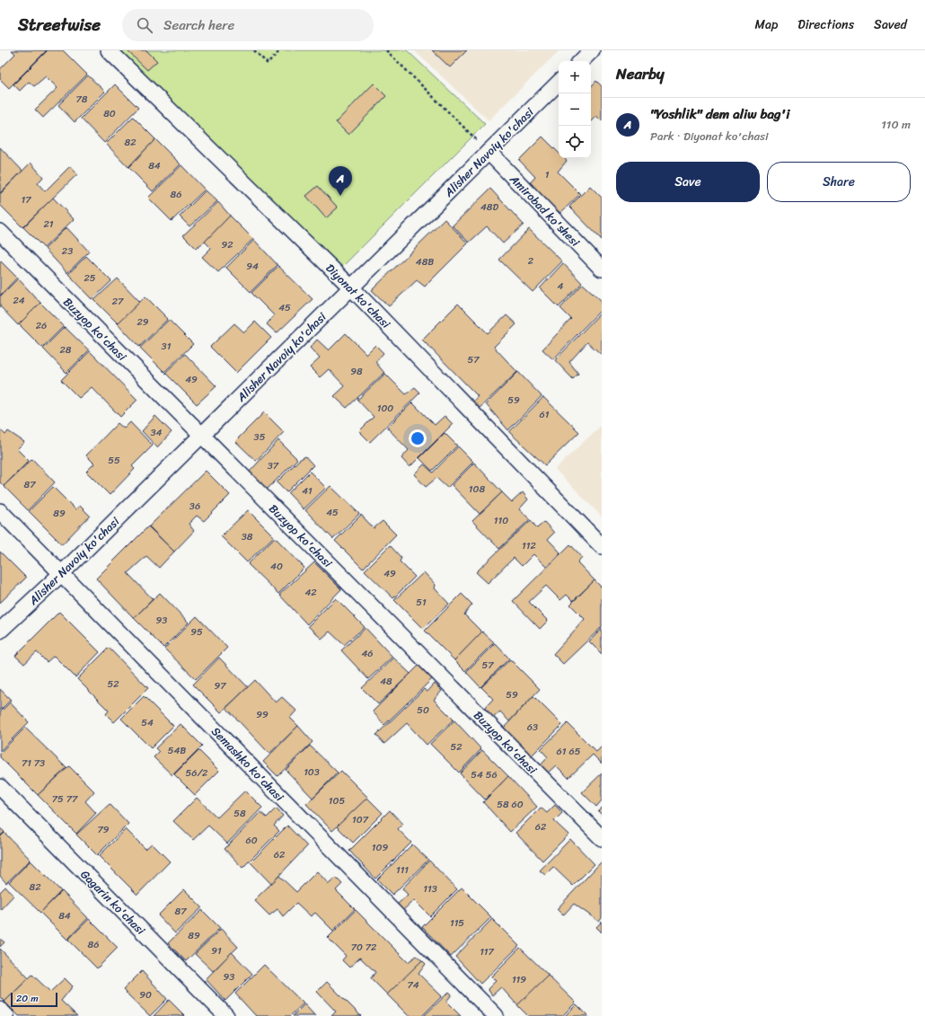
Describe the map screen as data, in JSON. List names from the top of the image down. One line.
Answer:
{"streets":{"street":["Alisher Navoiy ko'chasi","Amirobad ko'shesi","Diyonat ko'chasi","Buzyop ko'chasi","Semashko ko'chasi","Gagarin ko'chasi"]},"crossings":[["Alisher Navoiy ko'chasi","Amirobad ko'shesi"],["Alisher Navoiy ko'chasi","Diyonat ko'chasi"],["Alisher Navoiy ko'chasi","Buzyop ko'chasi"],["Alisher Navoiy ko'chasi","Semashko ko'chasi"]],"house_numbers":["78","80","82","84","1","86","17","48D","21","92","23","2","48B","94","25","4","24","27","45","29","26","31","28","57","98","49","59","100","61","34","35","55","37","87","108","41","36","45","89","110","38","112","40","49","42","51","93","95","46","57","48","52","97","59","50","99","54","63","52","54B","61 65","71 73","103","56/2","54 56","75 77","105","58 60","58","107","62","79","60","109","62","111","82","113","87","84","115","89","86","70 72","91","117","93","119","74","90"],"scale_bar":"20 m","page":{"header":"Streetwise","search":"Search here","nav":["Map","Directions","Saved"],"heading":"Nearby","map_buttons":["+","−"],"list":[{"mark":"A","name":"\"Yoshlik\" dem aliw bag'i","note":"Park · Diyonat ko'chasi","value":"110 m"}],"buttons":["Save","Share"],"pins":"A","scale":"20 m"}}
